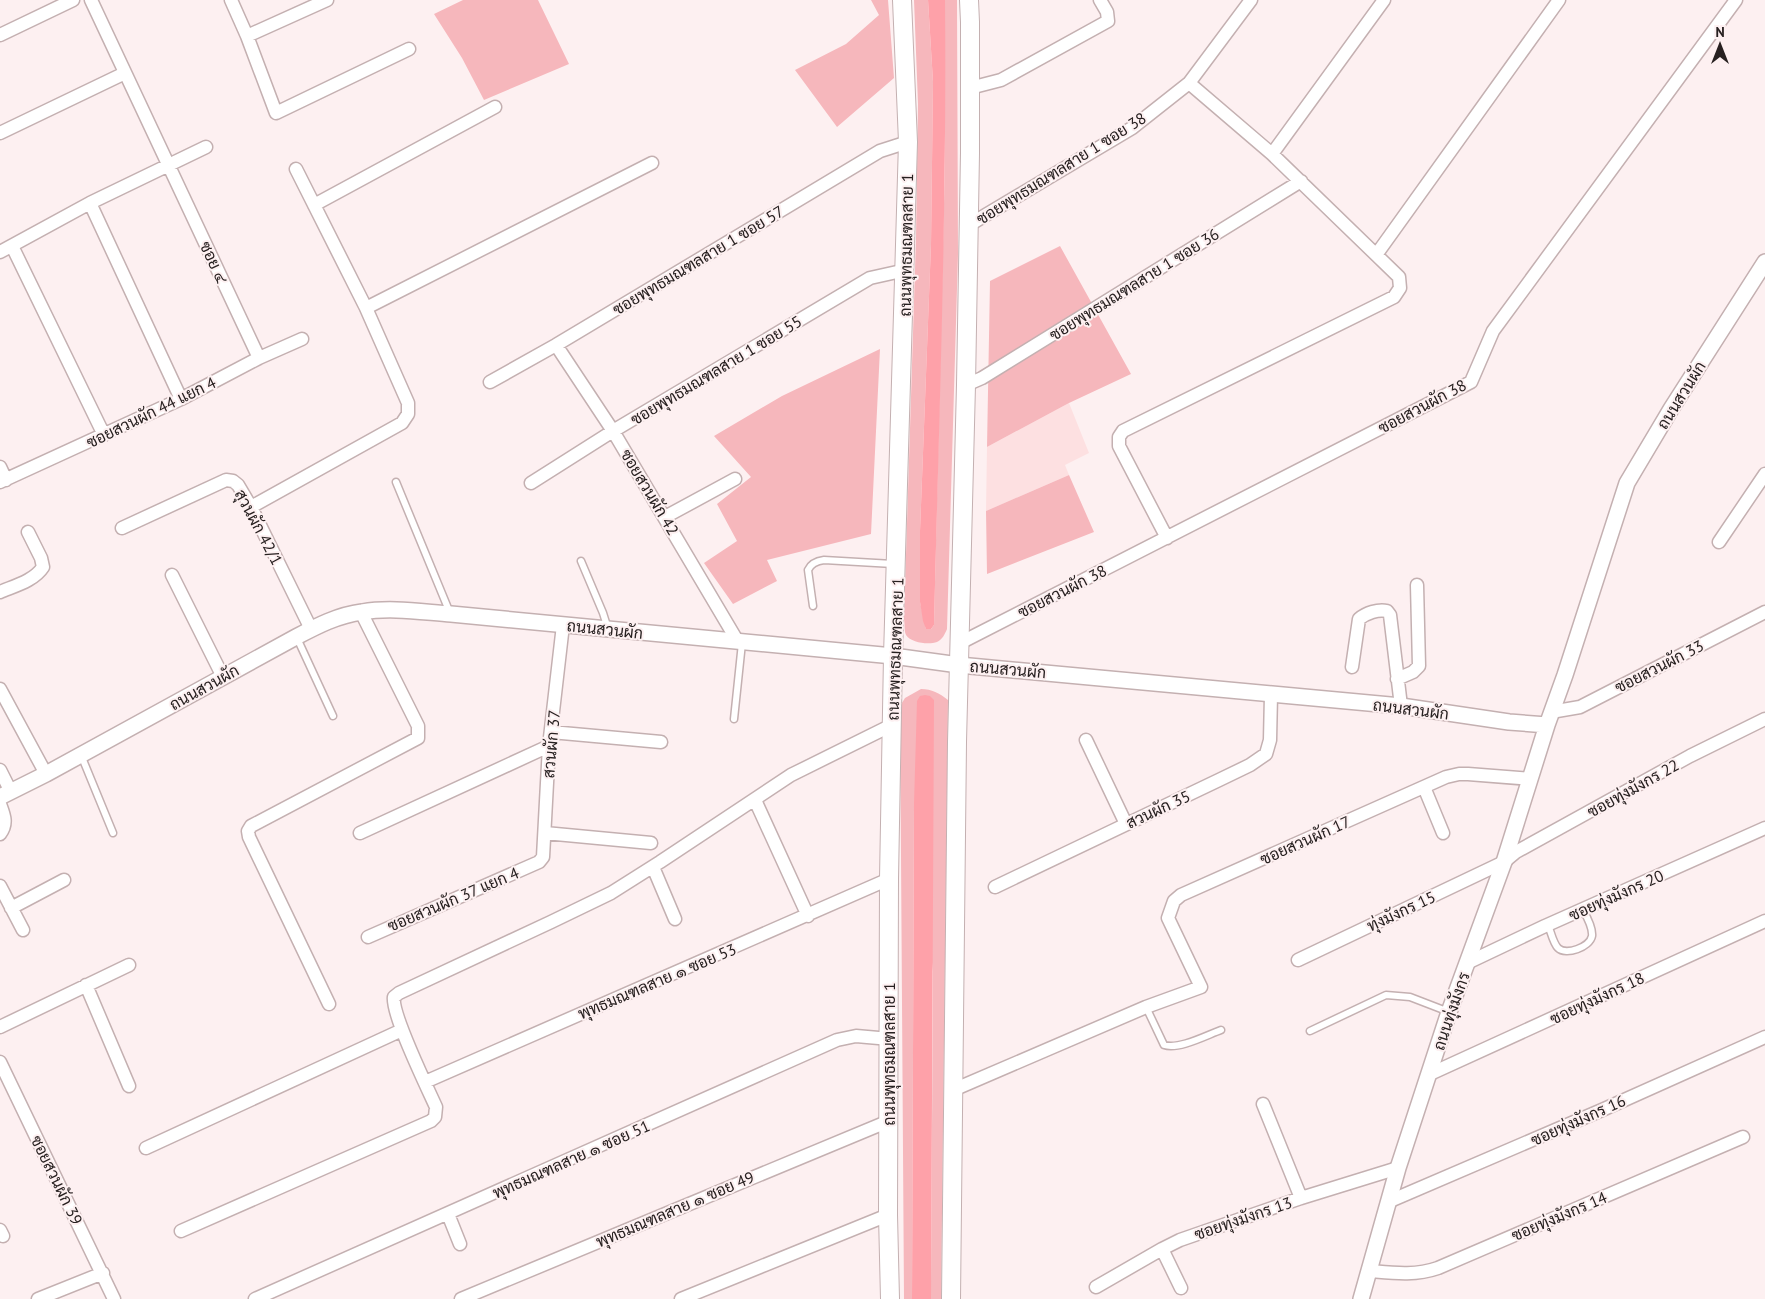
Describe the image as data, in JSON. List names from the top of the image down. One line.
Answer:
{"streets":{"main road":["ถนนพุทธมณฑลสาย 1"],"street":["ซอยพุทธมณฑลสาย 1 ซอย 38","ซอยพุทธมณฑลสาย 1 ซอย 57","ซอย ๔","ซอยพุทธมณฑลสาย 1 ซอย 36","ซอยพุทธมณฑลสาย 1 ซอย 55","ถนนสวนผัก","ซอยสวนผัก 38","ซอยสวนผัก 44 แยก 4","ซอยสวนผัก 42","สุวนผัก 42/1","ซอยสวนผัก 33","สวนผัก 37","ซอยทุ่งมังกร 22","สวนผัก 35","ซอยสวนผัก 17","ซอยทุ่งมังกร 20","ซอยสวนผัก 37 แยก 4","ทุ่งมังกร 15","พุทธมณฑลสาย ๑ ซอย 53","ซอยทุ่งมังกร 18","ถนนทุ่งมังกร","ซอยทุ่งมังกร 16","พุทธมณฑลสาย ๑ ซอย 51","ซอยสวนผัก 39","พุทธมณฑลสาย ๑ ซอย 49","ซอยทุ่งมังกร 14","ซอยทุ่งมังกร 13"]},"crossings":[["ถนนพุทธมณฑลสาย 1","ซอยพุทธมณฑลสาย 1 ซอย 57"],["ถนนพุทธมณฑลสาย 1","ซอยพุทธมณฑลสาย 1 ซอย 55"],["ถนนพุทธมณฑลสาย 1","ถนนสวนผัก"],["ถนนพุทธมณฑลสาย 1","พุทธมณฑลสาย ๑ ซอย 53"],["ถนนพุทธมณฑลสาย 1","พุทธมณฑลสาย ๑ ซอย 51"],["ถนนพุทธมณฑลสาย 1","พุทธมณฑลสาย ๑ ซอย 49"],["ซอยพุทธมณฑลสาย 1 ซอย 57","ซอยสวนผัก 42"],["ซอย ๔","ซอยสวนผัก 44 แยก 4"],["ซอยพุทธมณฑลสาย 1 ซอย 55","ซอยสวนผัก 42"],["ถนนสวนผัก","ซอยสวนผัก 42"],["ถนนสวนผัก","สุวนผัก 42/1"],["ถนนสวนผัก","ซอยสวนผัก 33"],["ถนนสวนผัก","สวนผัก 37"],["ถนนสวนผัก","สวนผัก 35"],["ถนนสวนผัก","ถนนทุ่งมังกร"],["ซอยสวนผัก 33","ถนนทุ่งมังกร"],["สวนผัก 37","ซอยสวนผัก 37 แยก 4"],["ซอยทุ่งมังกร 22","ทุ่งมังกร 15"],["ซอยทุ่งมังกร 22","ถนนทุ่งมังกร"],["ซอยสวนผัก 17","ถนนทุ่งมังกร"],["ซอยทุ่งมังกร 20","ถนนทุ่งมังกร"],["ทุ่งมังกร 15","ถนนทุ่งมังกร"],["ซอยทุ่งมังกร 18","ถนนทุ่งมังกร"],["ถนนทุ่งมังกร","ซอยทุ่งมังกร 16"],["ถนนทุ่งมังกร","ซอยทุ่งมังกร 14"],["ถนนทุ่งมังกร","ซอยทุ่งมังกร 13"]],"north":"top"}
